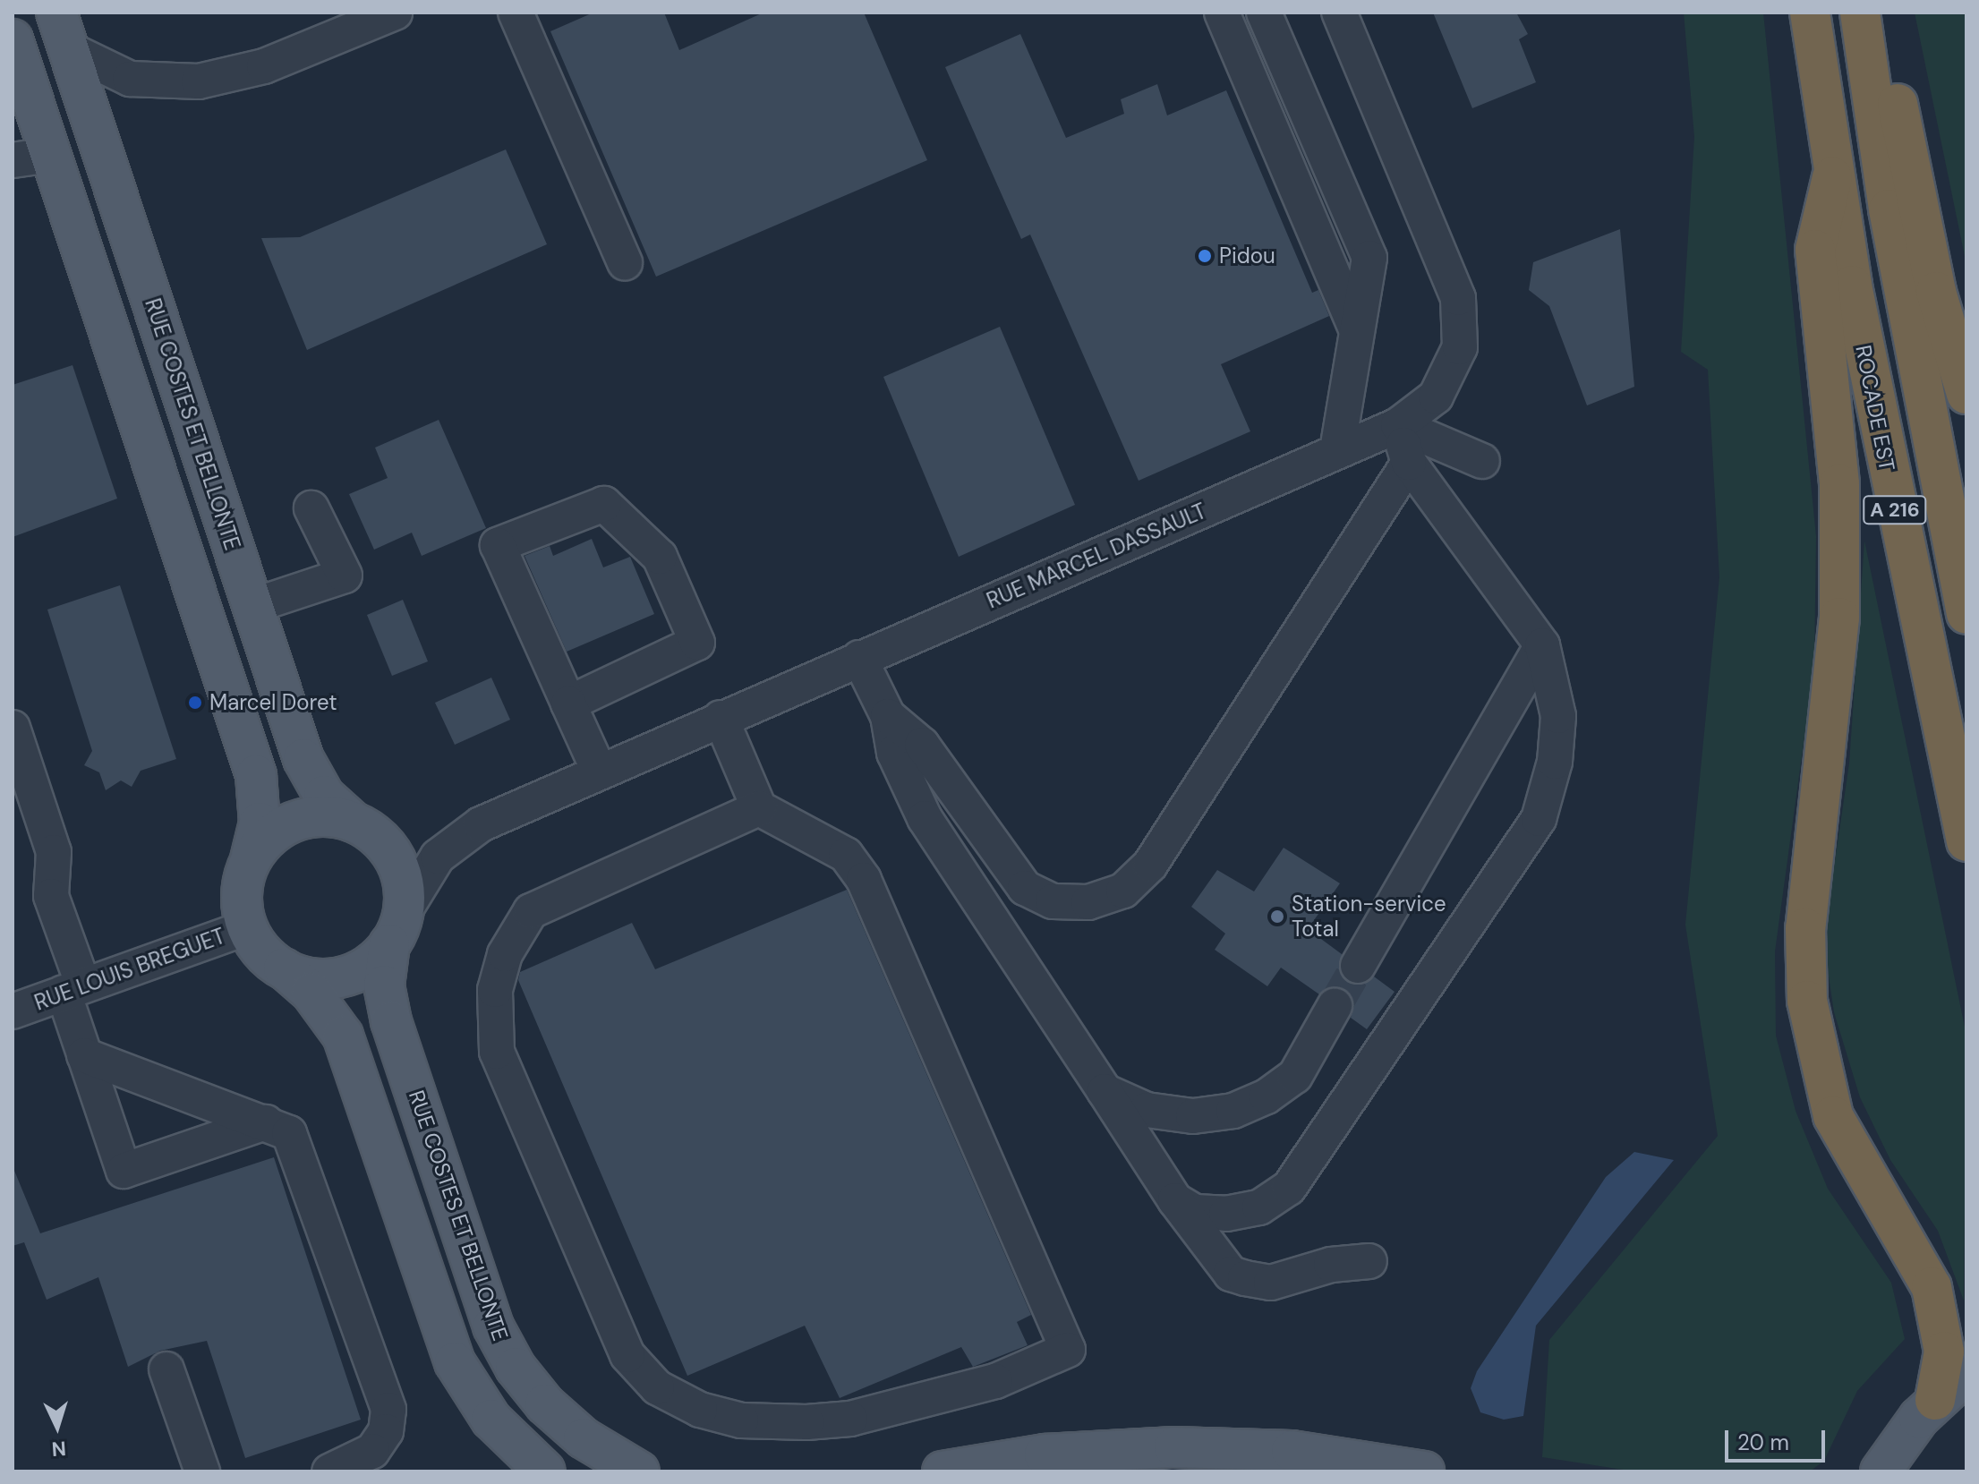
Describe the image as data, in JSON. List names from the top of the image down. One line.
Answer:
{"streets":{"highway":["ROCADE EST","A 216"],"main road":["RUE COSTES ET BELLONTE"],"street":["RUE MARCEL DASSAULT","RUE LOUIS BREGUET"]},"crossings":[["RUE COSTES ET BELLONTE","RUE MARCEL DASSAULT"],["RUE COSTES ET BELLONTE","RUE LOUIS BREGUET"],["RUE MARCEL DASSAULT","RUE LOUIS BREGUET"]],"places":["Pidou","Marcel Doret","Station-service Total"],"scale_bar":"20 m","north":"bottom"}
